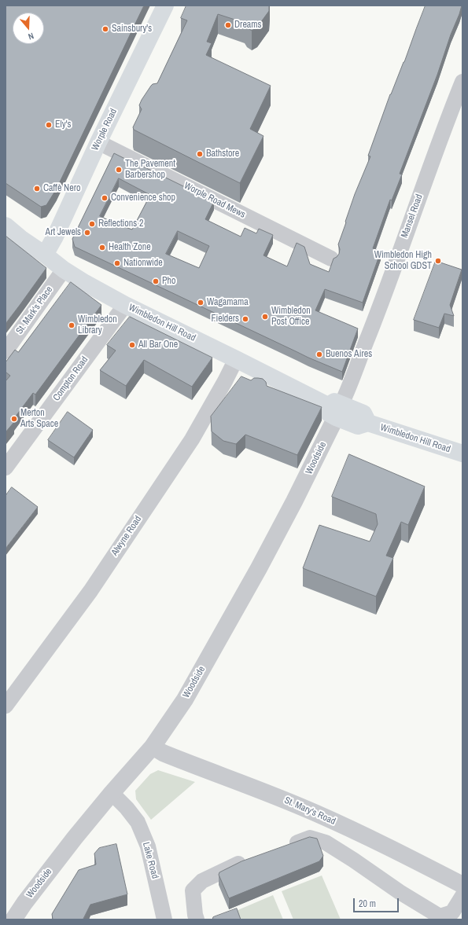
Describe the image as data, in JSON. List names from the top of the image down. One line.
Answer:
{"streets":{"main road":["Worple Road","Wimbledon Hill Road"],"street":["Worple Road Mews","Mansel Road","St. Mark's Place","Compton Road","Woodside","Alwyne Road","St. Mary's Road","Lake Road"]},"crossings":[["Worple Road","Worple Road Mews"],["Worple Road","Wimbledon Hill Road"],["Mansel Road","Wimbledon Hill Road"],["Mansel Road","Woodside"],["St. Mark's Place","Wimbledon Hill Road"],["Wimbledon Hill Road","Compton Road"],["Wimbledon Hill Road","Woodside"],["Wimbledon Hill Road","Alwyne Road"],["Woodside","St. Mary's Road"],["Woodside","Lake Road"]],"places":["Dreams","Sainsbury's","Ely's","Bathstore","The Pavement Barbershop","Caffè Nero","Convenience shop","Reflections 2","Art Jewels","Health Zone","Wimbledon High School GDST","Nationwide","Pho","Wagamama","Wimbledon Post Office","Fielders","Wimbledon Library","All Bar One","Buenos Aires","Merton Arts Space"],"scale_bar":"20 m","north":"bottom"}
